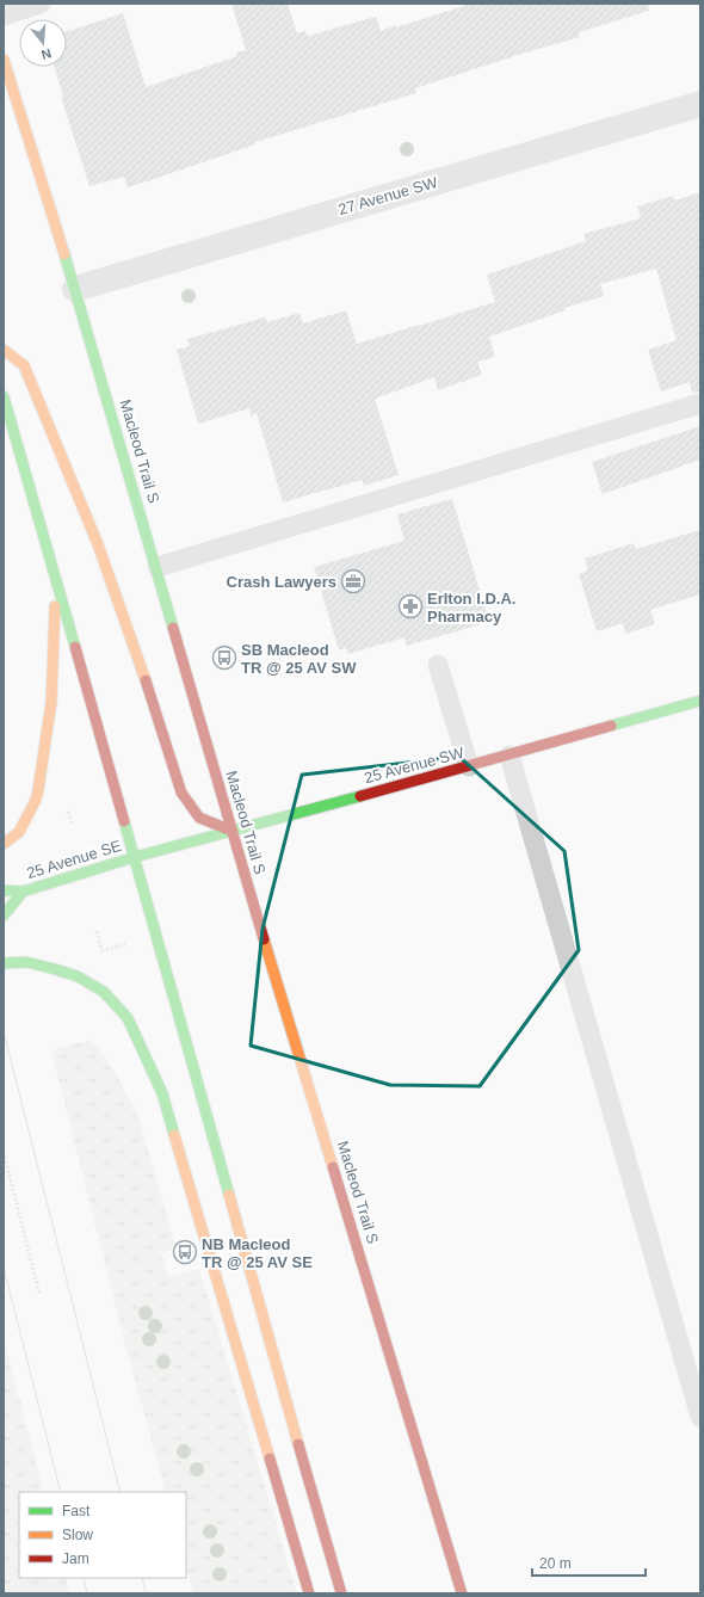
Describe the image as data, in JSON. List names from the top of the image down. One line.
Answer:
{"streets":{"main road":["Macleod Trail S","25 Avenue SW","25 Avenue SE"],"street":["27 Avenue SW"]},"crossings":[["27 Avenue SW","Macleod Trail S"],["Macleod Trail S","25 Avenue SW"],["25 Avenue SW","25 Avenue SE"]],"places":{"office":["Crash Lawyers"],"pharmacy":["Erlton I.D.A. Pharmacy"],"bus stop":["SB Macleod TR @ 25 AV SW","NB Macleod TR @ 25 AV SE"]},"legend":["Fast","Slow","Jam"],"scale_bar":"20 m","north":"bottom"}
